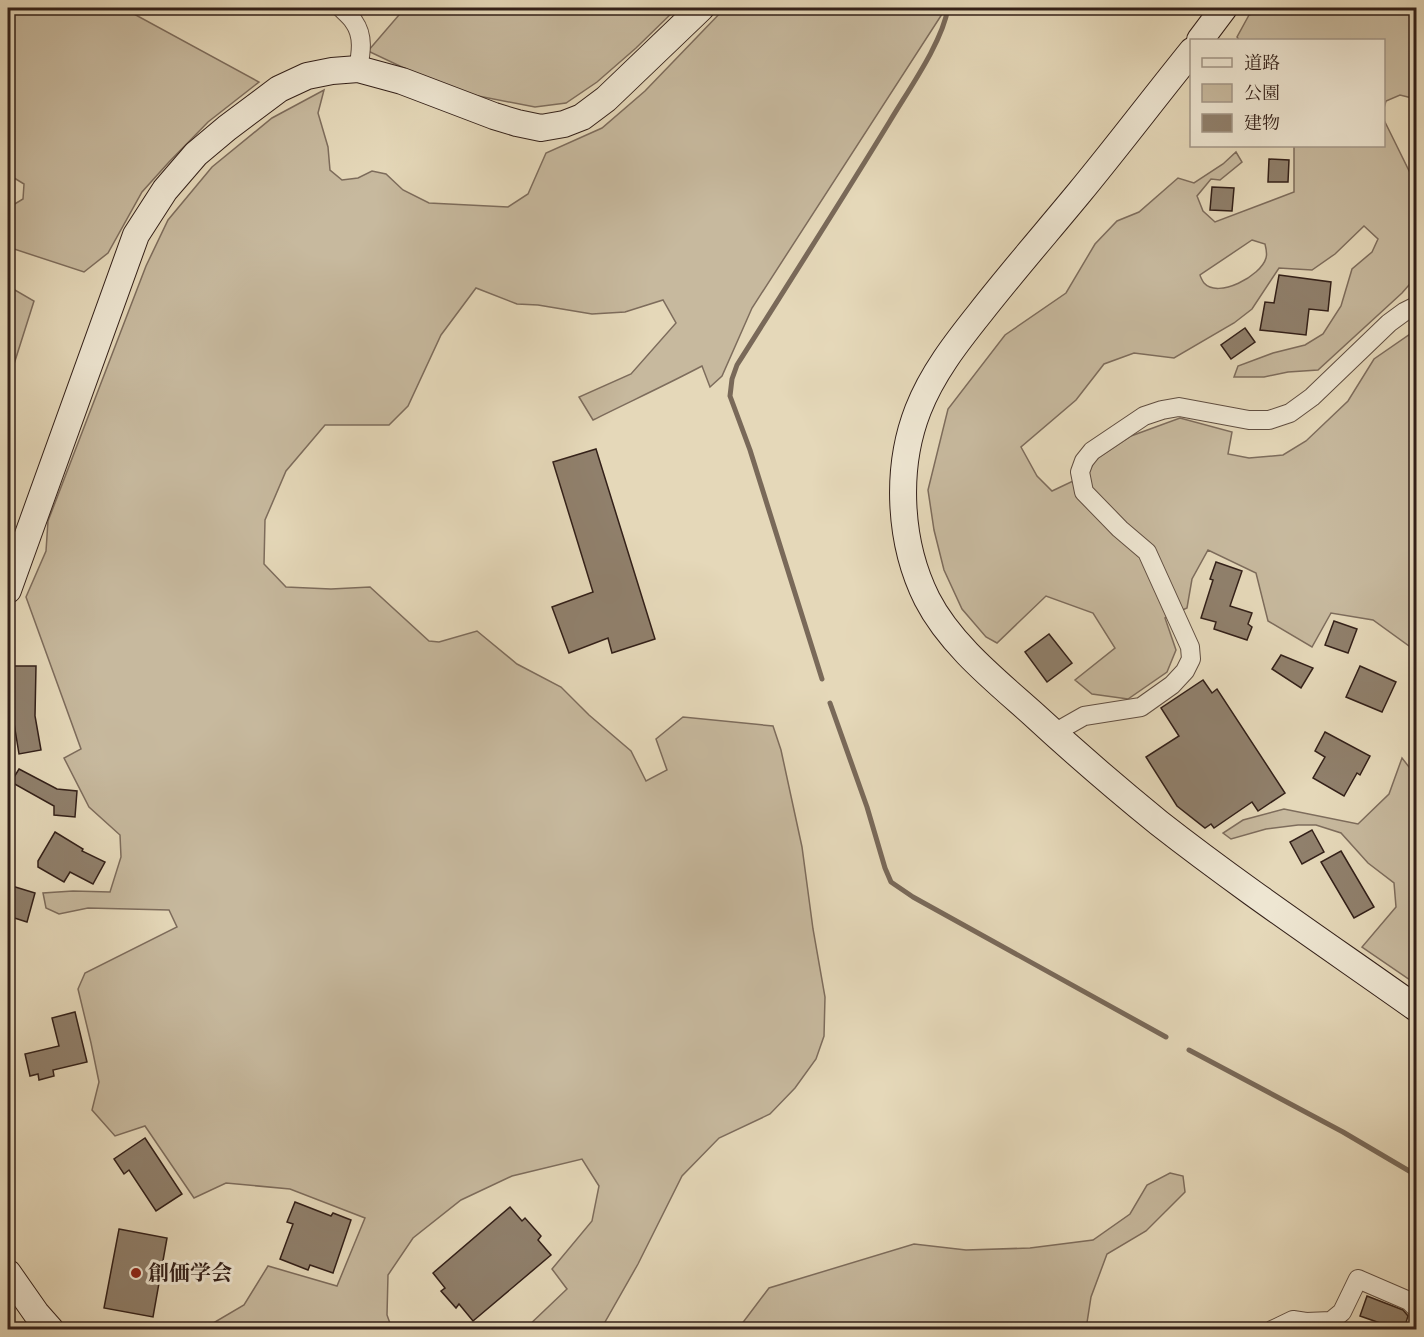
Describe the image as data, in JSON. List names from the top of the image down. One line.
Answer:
{"places":["創価学会"],"legend":["道路","公園","建物"]}
